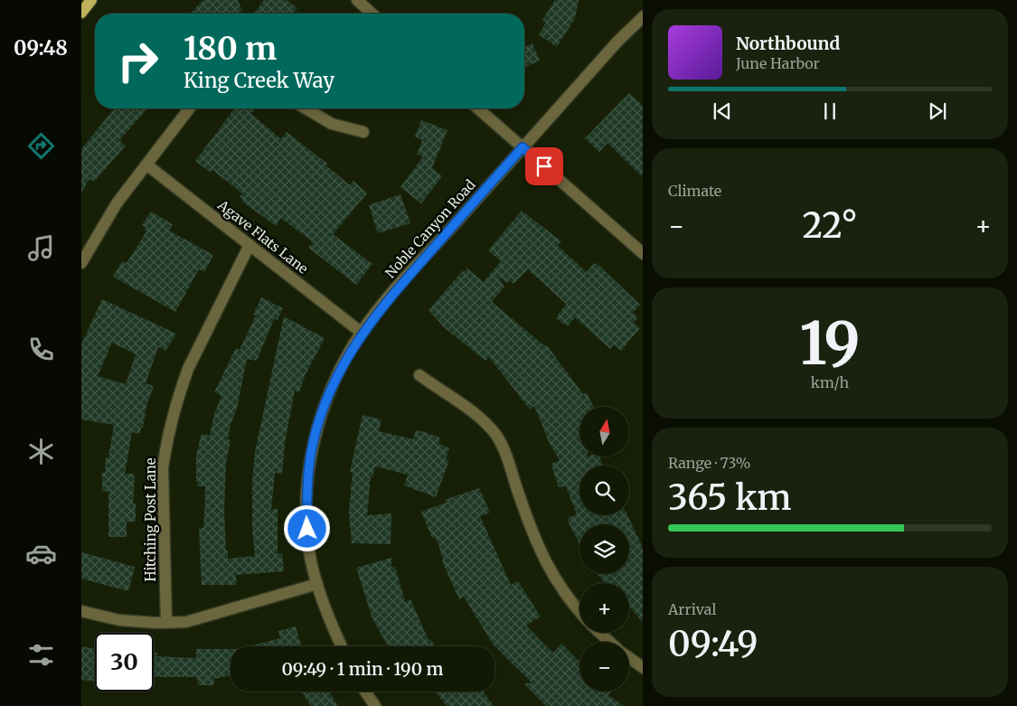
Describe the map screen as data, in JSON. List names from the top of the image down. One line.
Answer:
{"streets":{"street":["Noble Canyon Road","Agave Flats Lane","Hitching Post Lane"]},"crossings":[["Noble Canyon Road","Agave Flats Lane"],["Agave Flats Lane","Hitching Post Lane"]],"north":"top","page":{"tabs":"09:48","turn":["180 m","King Creek Way"],"song":["Northbound","June Harbor"],"tile":["Climate",["19","km/h"],["Range · 73%","365 km"],["Arrival","09:49"]],"heat":["−","22°","+"],"map_buttons":["+","−"],"limit":"30","trip":"09:49 · 1 min · 190 m"}}
